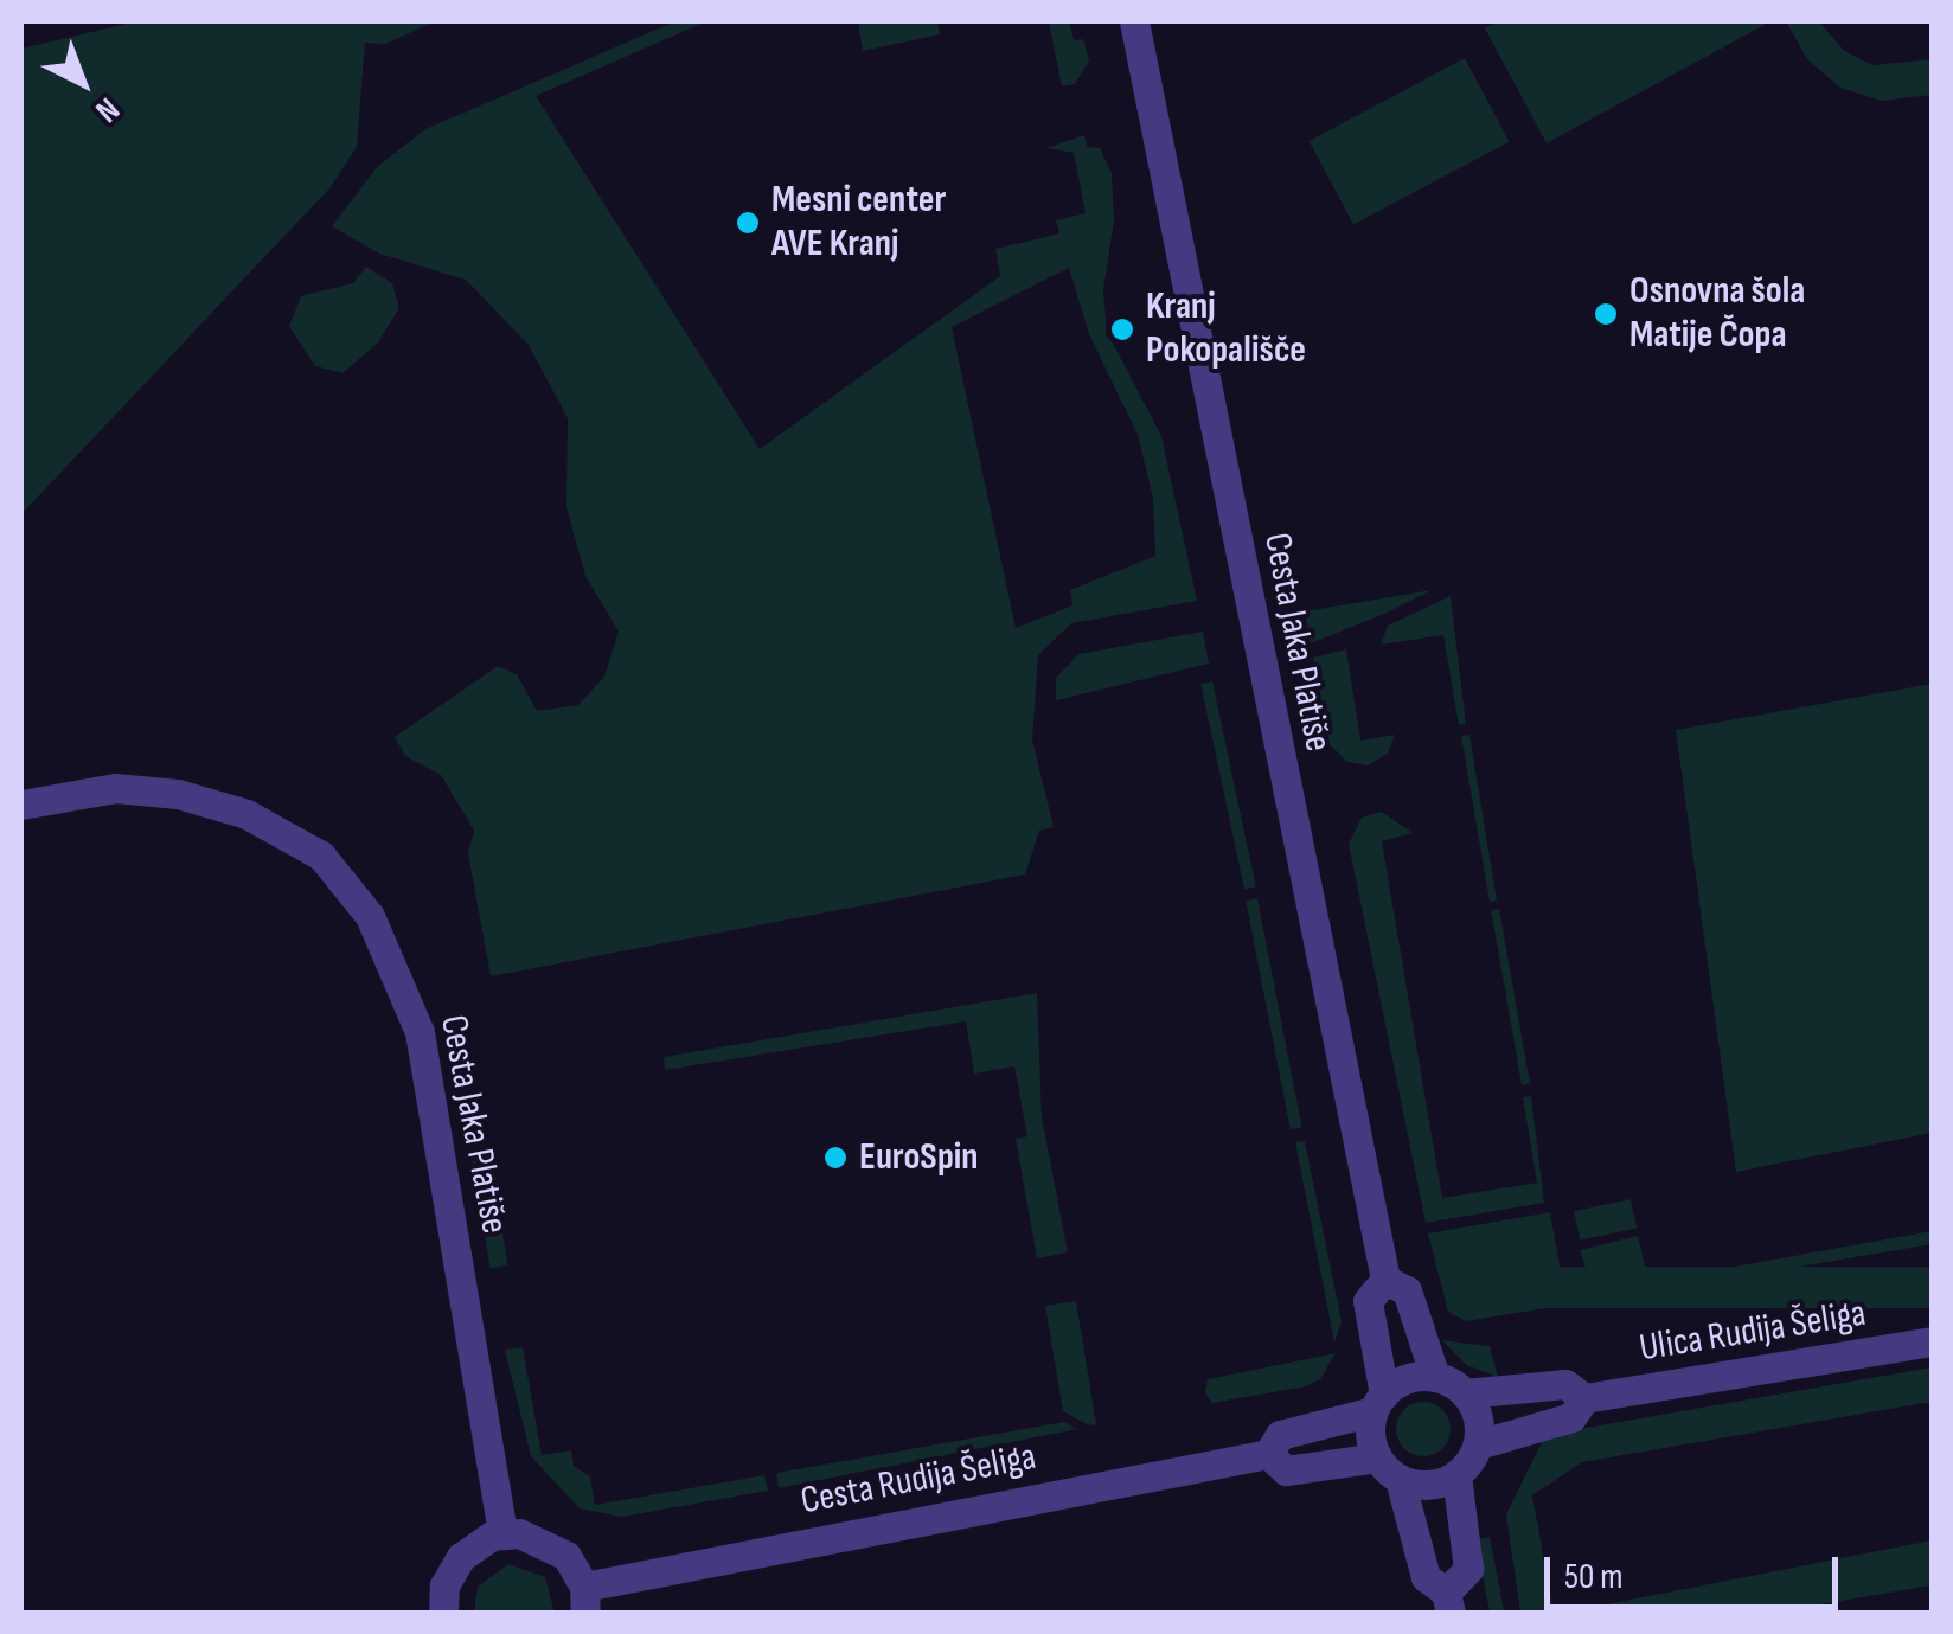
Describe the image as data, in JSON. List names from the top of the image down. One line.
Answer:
{"streets":{"street":["Cesta Jaka Platiše","Ulica Rudija Šeliga","Cesta Rudija Šeliga"]},"crossings":[["Cesta Jaka Platiše","Ulica Rudija Šeliga"],["Cesta Jaka Platiše","Cesta Rudija Šeliga"],["Ulica Rudija Šeliga","Cesta Rudija Šeliga"]],"places":["Mesni center AVE Kranj","Osnovna šola Matije Čopa","Kranj Pokopališče","EuroSpin"],"scale_bar":"50 m","north":"bottom right"}
